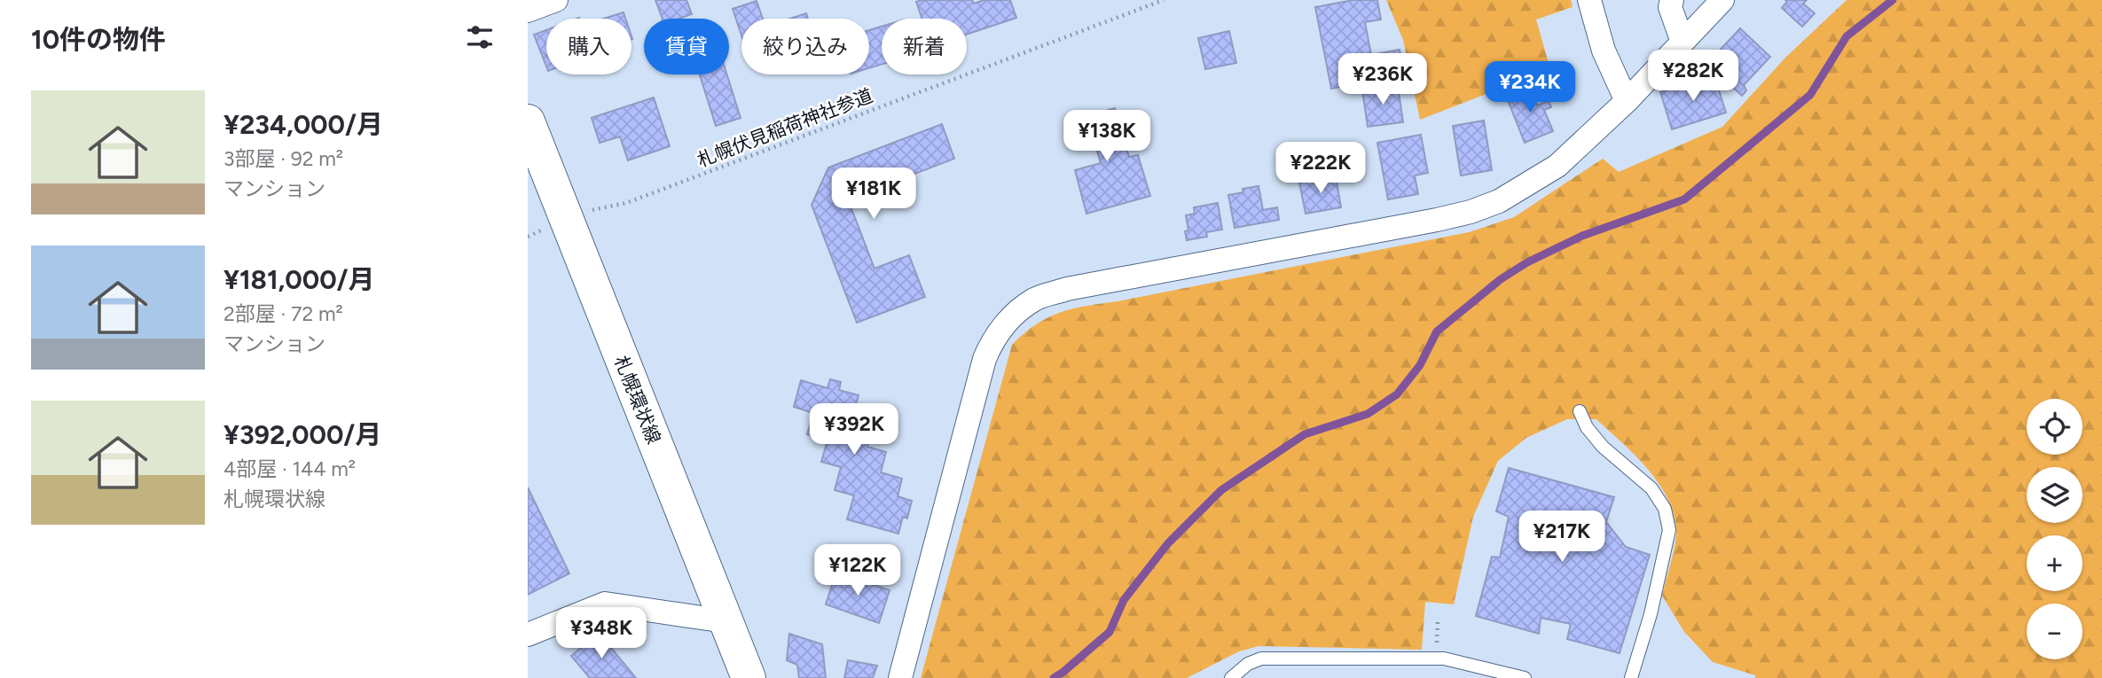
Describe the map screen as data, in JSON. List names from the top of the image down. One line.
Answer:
{"streets":{"main road":["札幌環状線"],"path":["札幌伏見稲荷神社参道"]},"page":{"heading":"10件の物件","chip":["購入","賃貸","絞り込み","新着"],"price":["¥282K","¥236K","¥234K","¥138K","¥222K","¥181K","¥392K","¥217K","¥122K","¥348K"],"list":[{"name":"¥234,000/月","note":"3部屋 · 92 m² · マンション"},{"name":"¥181,000/月","note":"2部屋 · 72 m² · マンション"},{"name":"¥392,000/月","note":"4部屋 · 144 m² · 札幌環状線"}],"map_buttons":["+","−"]}}
